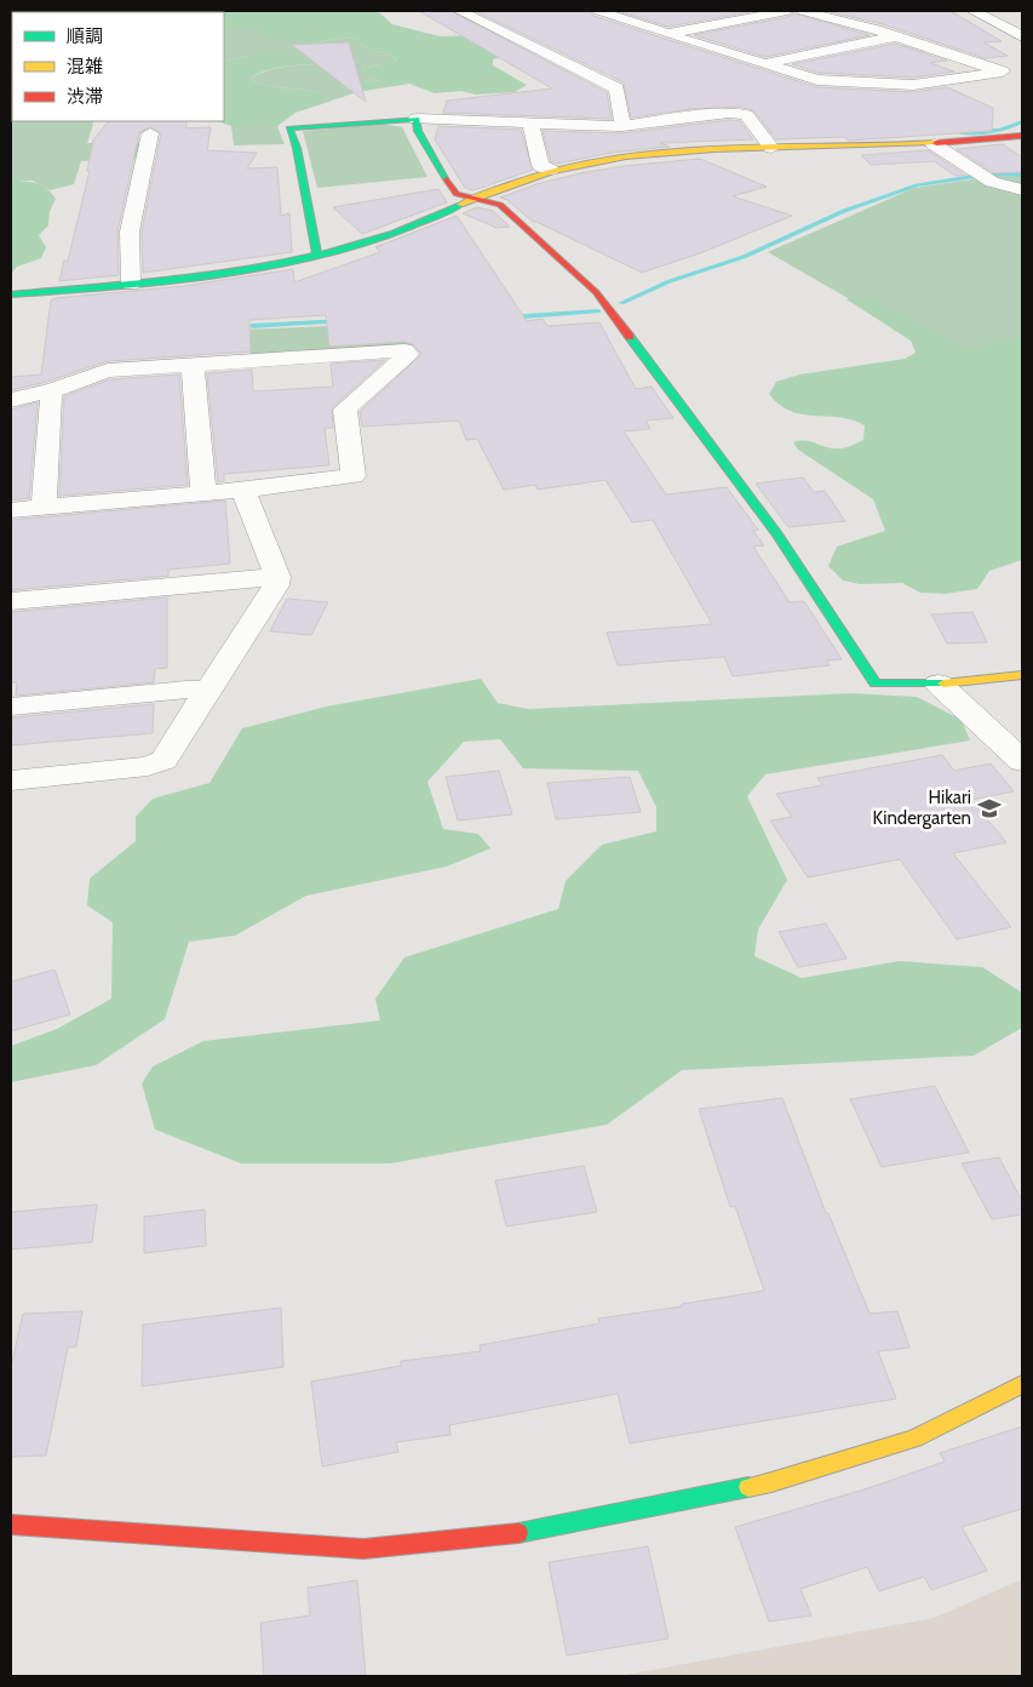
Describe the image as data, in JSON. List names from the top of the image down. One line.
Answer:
{"places":{"school or university":["Hikari Kindergarten"]},"legend":["順調","混雑","渋滞"]}
